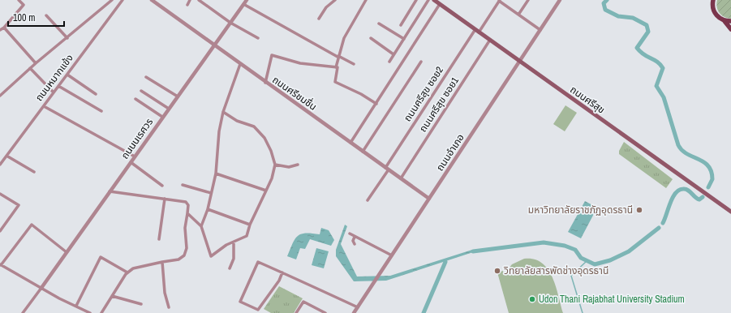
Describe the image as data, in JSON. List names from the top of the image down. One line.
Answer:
{"streets":{"main road":["ถนนศรีสุข"],"street":["ถนนหมากแข้ง","ถนนศรีชมชื่น","ถนนศรีสุข ซอย2","ถนนศรีสุข ซอย1","ถนนนเรศวร","ถนนอำเภอ"]},"crossings":[["ถนนศรีชมชื่น","ถนนศรีสุข ซอย2"],["ถนนศรีชมชื่น","ถนนศรีสุข ซอย1"],["ถนนศรีชมชื่น","ถนนนเรศวร"],["ถนนศรีชมชื่น","ถนนอำเภอ"],["ถนนศรีสุข ซอย2","ถนนศรีสุข"],["ถนนศรีสุข","ถนนศรีสุข ซอย1"],["ถนนศรีสุข","ถนนอำเภอ"]],"places":["มหาวิทยาลัยราชภัฏอุดรธานี","วิทยาลัยสารพัดช่างอุดรธานี","Udon Thani Rajabhat University Stadium"],"scale_bar":"100 m"}
